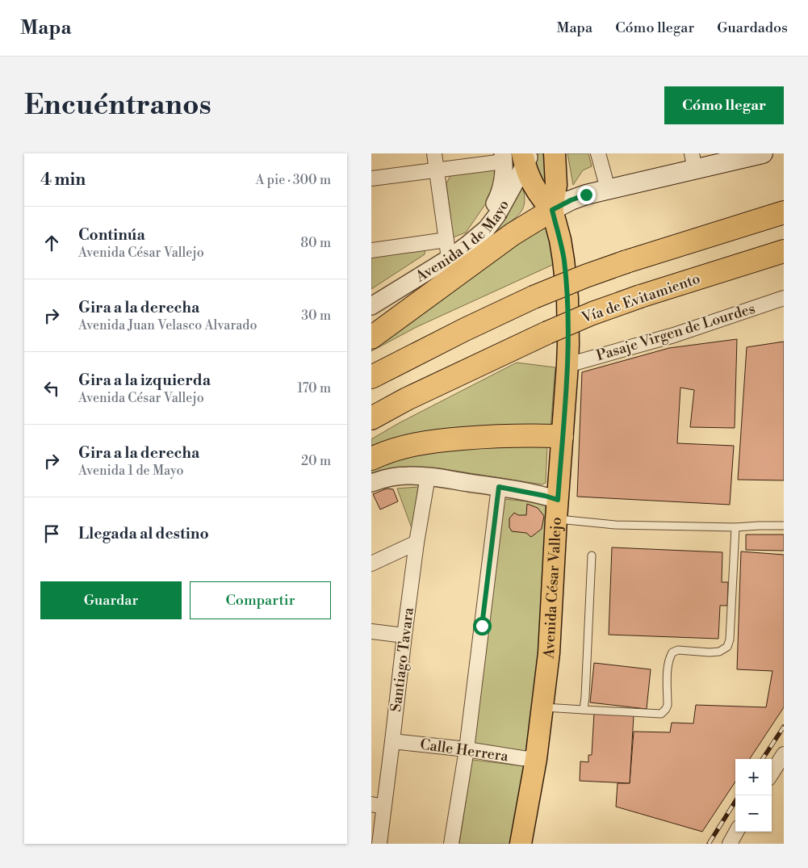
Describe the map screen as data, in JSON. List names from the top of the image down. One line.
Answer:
{"streets":{"highway":["Vía de Evitamiento"],"main road":["Avenida César Vallejo"],"street":["Avenida 1 de Mayo","Pasaje Virgen de Lourdes","Santiago Tavara","Calle Herrera"]},"crossings":[["Avenida 1 de Mayo","Avenida César Vallejo"],["Pasaje Virgen de Lourdes","Avenida César Vallejo"],["Avenida César Vallejo","Calle Herrera"],["Santiago Tavara","Calle Herrera"]],"page":{"header":"Mapa","nav":["Mapa","Cómo llegar","Guardados"],"buttons":["Cómo llegar",["Guardar","Compartir"]],"title":"Encuéntranos","heading":["4 min","A pie · 300 m"],"list":[["Continúa","Avenida César Vallejo","80 m"],["Gira a la derecha","Avenida Juan Velasco Alvarado","30 m"],["Gira a la izquierda","Avenida César Vallejo","170 m"],["Gira a la derecha","Avenida 1 de Mayo","20 m"],"Llegada al destino"],"map_buttons":["+","−"]}}
